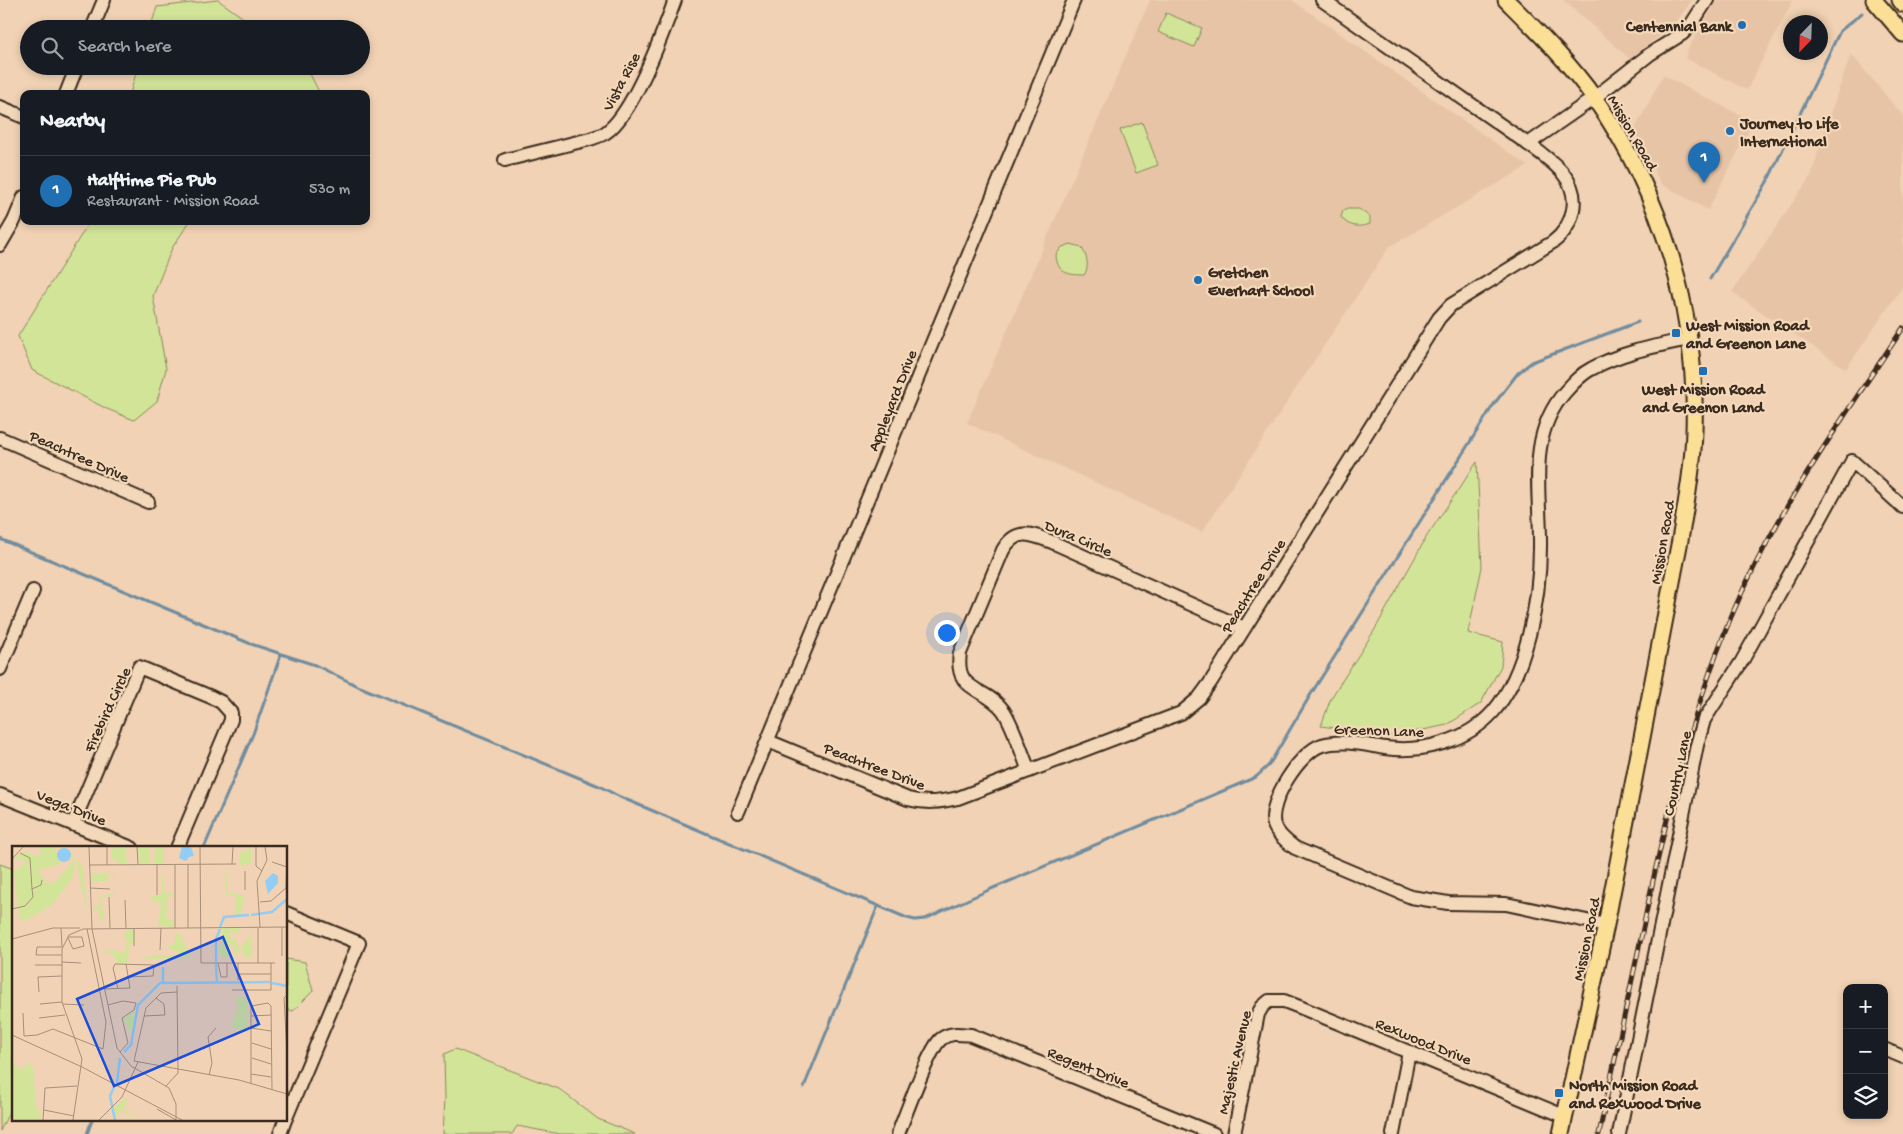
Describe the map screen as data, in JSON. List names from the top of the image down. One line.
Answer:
{"streets":{"main road":["Mission Road"],"street":["Vista Rise","Appleyard Drive","Peachtree Drive","Dura Circle","Firebird Circle","Greenon Lane","Country Lane","Vega Drive","Rexwood Drive","Majestic Avenue","Regent Drive"]},"crossings":[["Mission Road","Greenon Lane"],["Mission Road","Rexwood Drive"],["Appleyard Drive","Peachtree Drive"],["Peachtree Drive","Dura Circle"],["Firebird Circle","Vega Drive"],["Rexwood Drive","Majestic Avenue"]],"places":{"other":["Centennial Bank","Journey to Life International","Gretchen Everhart School"],"transit":["West Mission Road and Greenon Lane","West Mission Road and Greenon Land","North Mission Road and Rexwood Drive"]},"north":"bottom left","page":{"search":"Search here","heading":"Nearby","pins":"1","list":[{"mark":"1","name":"Halftime Pie Pub","note":"Restaurant · Mission Road","value":"530 m"}],"map_buttons":["+","−"]}}
